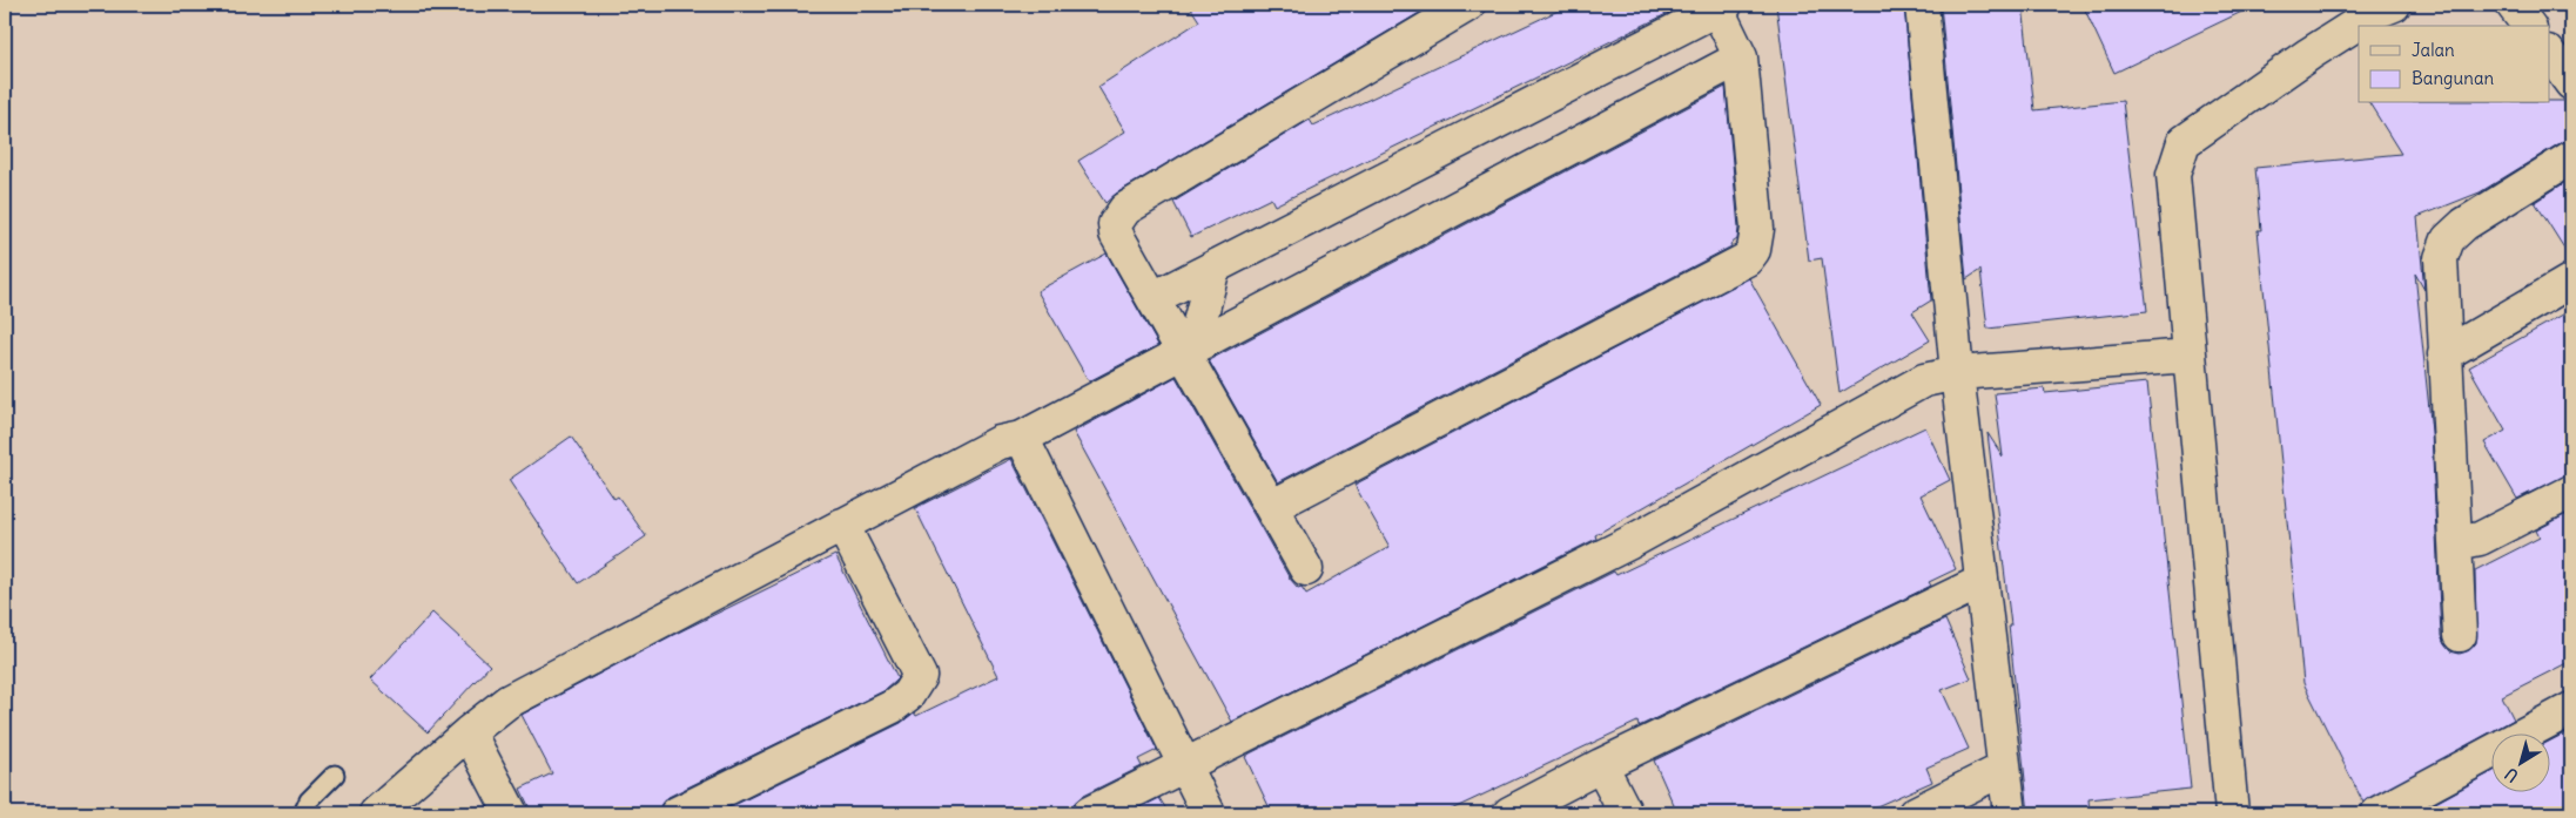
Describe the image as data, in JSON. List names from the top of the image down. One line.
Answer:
{"legend":["Jalan","Bangunan"],"north":"bottom left"}
